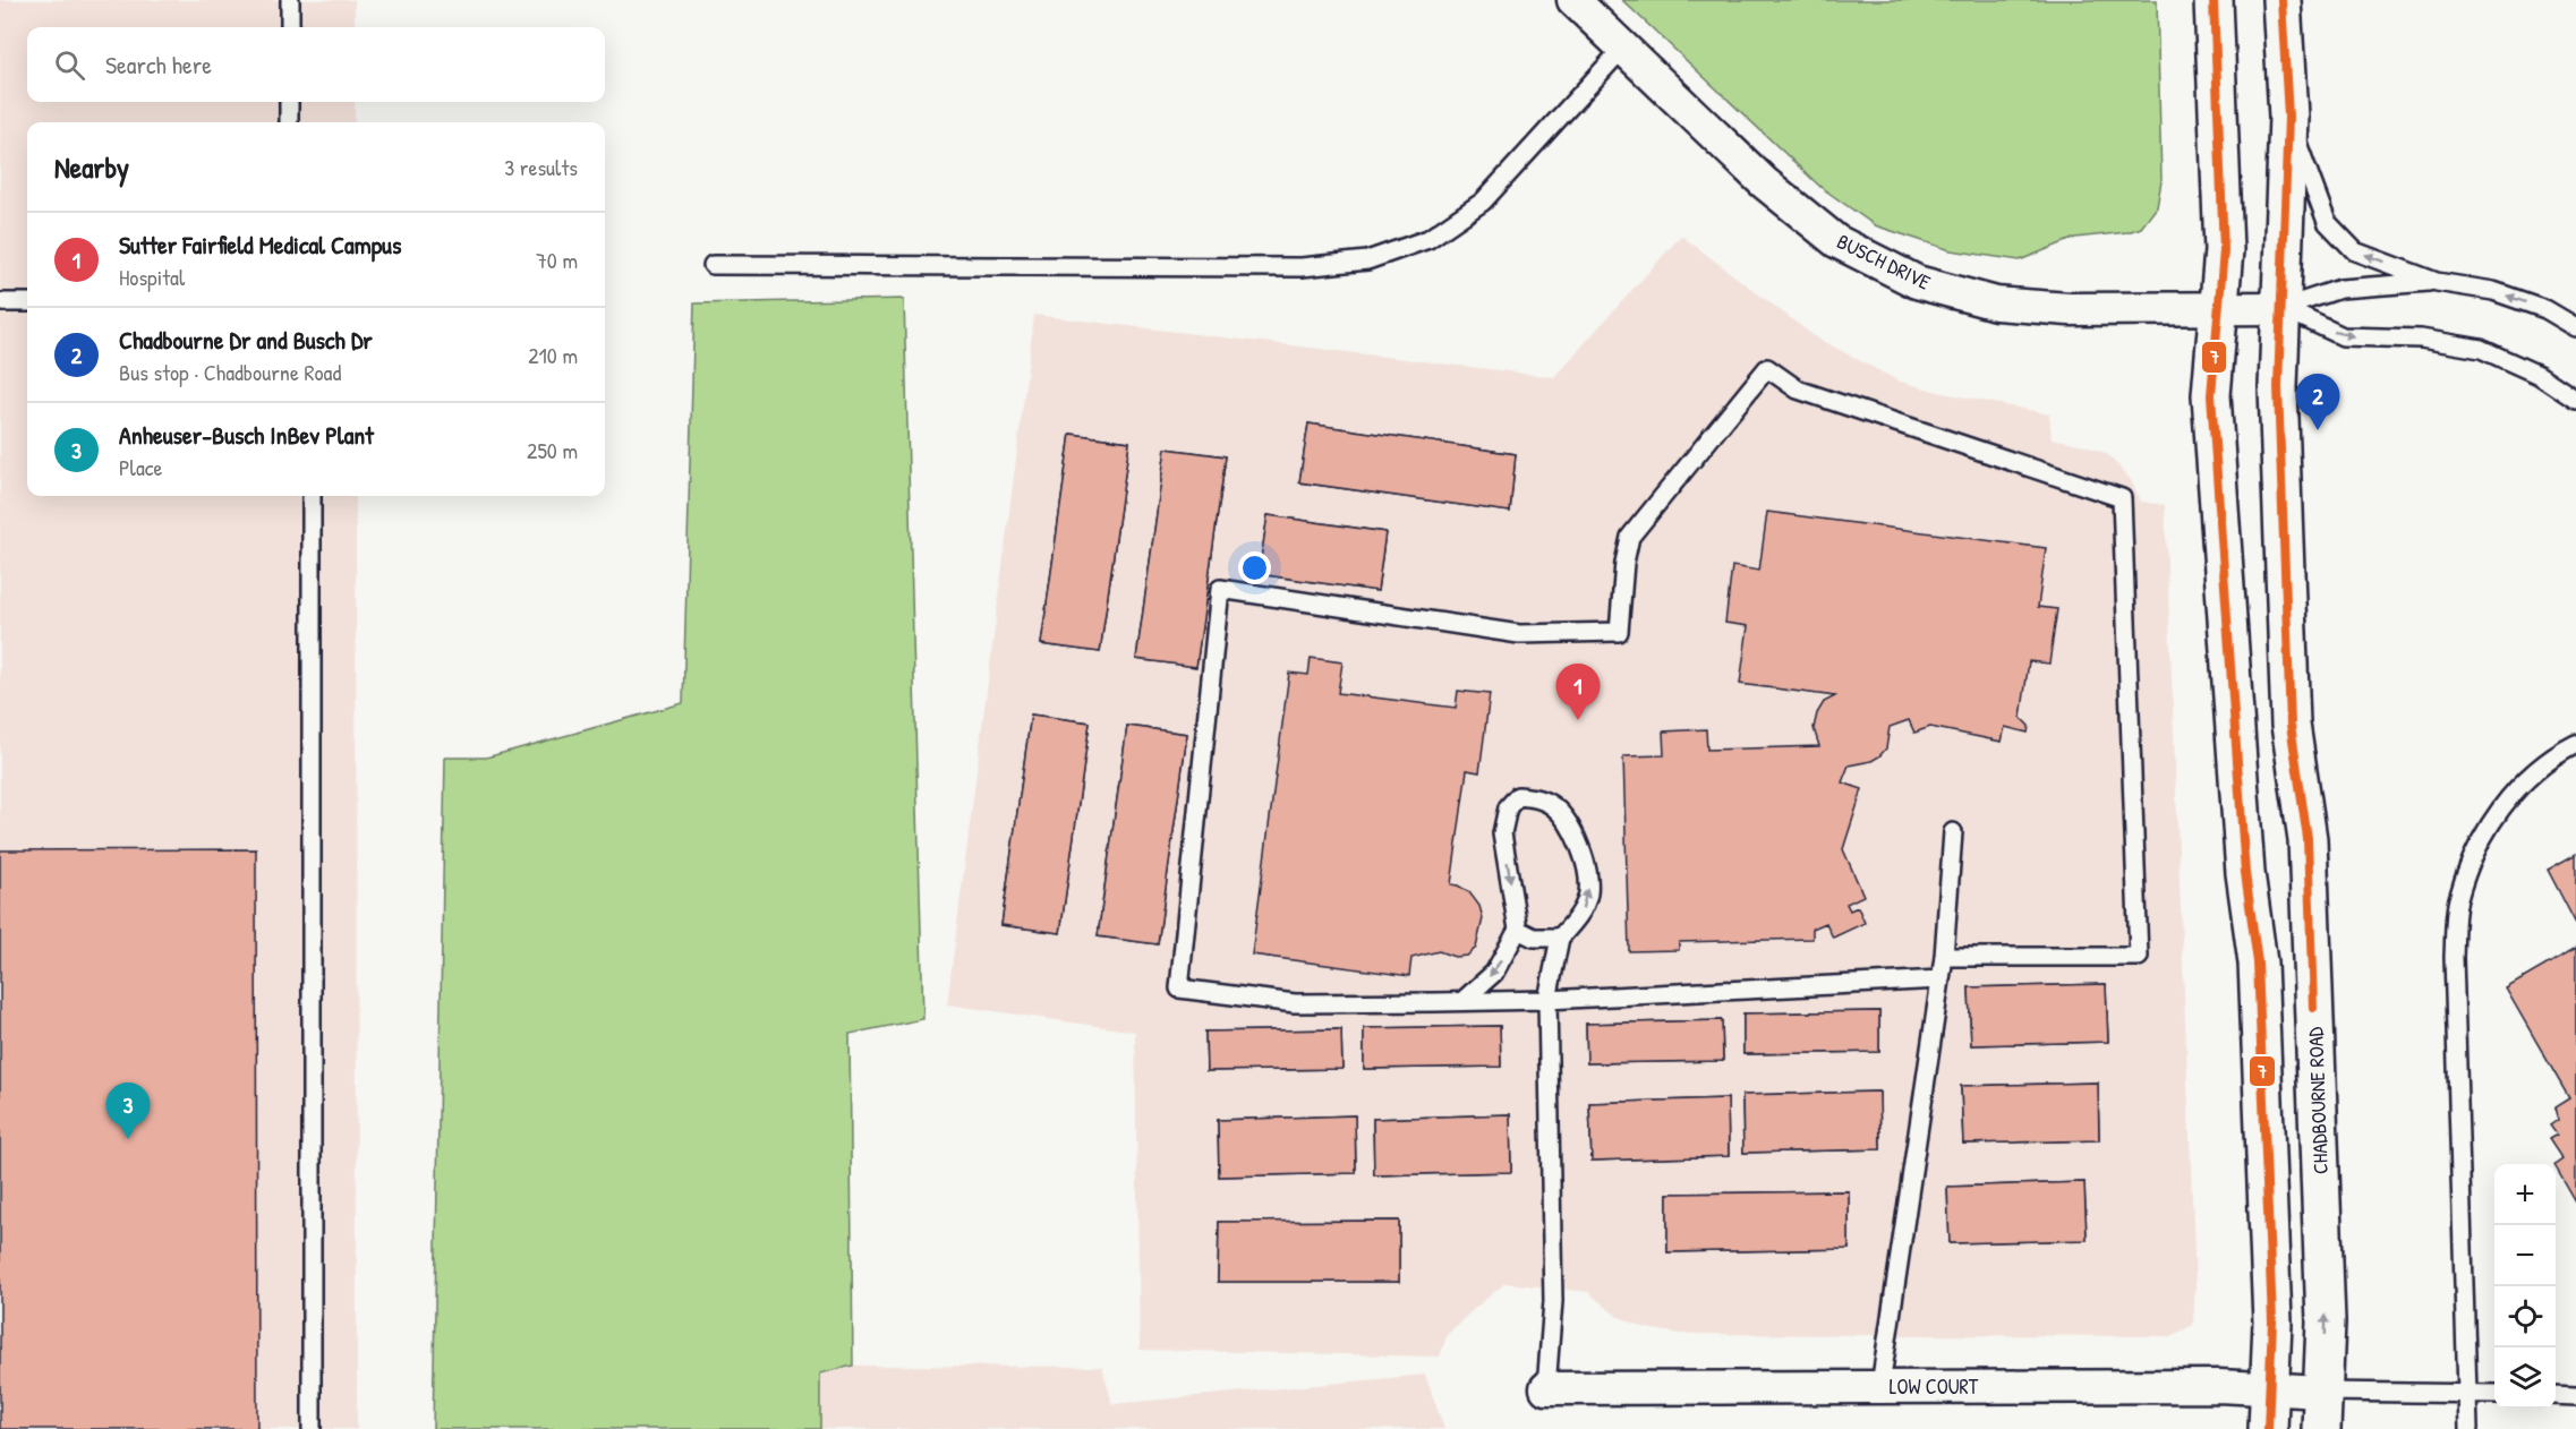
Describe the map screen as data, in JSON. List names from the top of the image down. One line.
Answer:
{"streets":{"main road":["CHADBOURNE ROAD"],"street":["BUSCH DRIVE","LOW COURT"]},"crossings":[["BUSCH DRIVE","CHADBOURNE ROAD"],["CHADBOURNE ROAD","LOW COURT"]],"lines":["transit line 7"],"page":{"search":"Search here","heading":["Nearby","3 results"],"list":[{"mark":"1","name":"Sutter Fairfield Medical Campus","note":"Hospital","value":"70 m"},{"mark":"2","name":"Chadbourne Dr and Busch Dr","note":"Bus stop · Chadbourne Road","value":"210 m"},{"mark":"3","name":"Anheuser-Busch InBev Plant","note":"Place","value":"250 m"}],"pins":["2","1","3"],"map_buttons":["+","−"]}}
